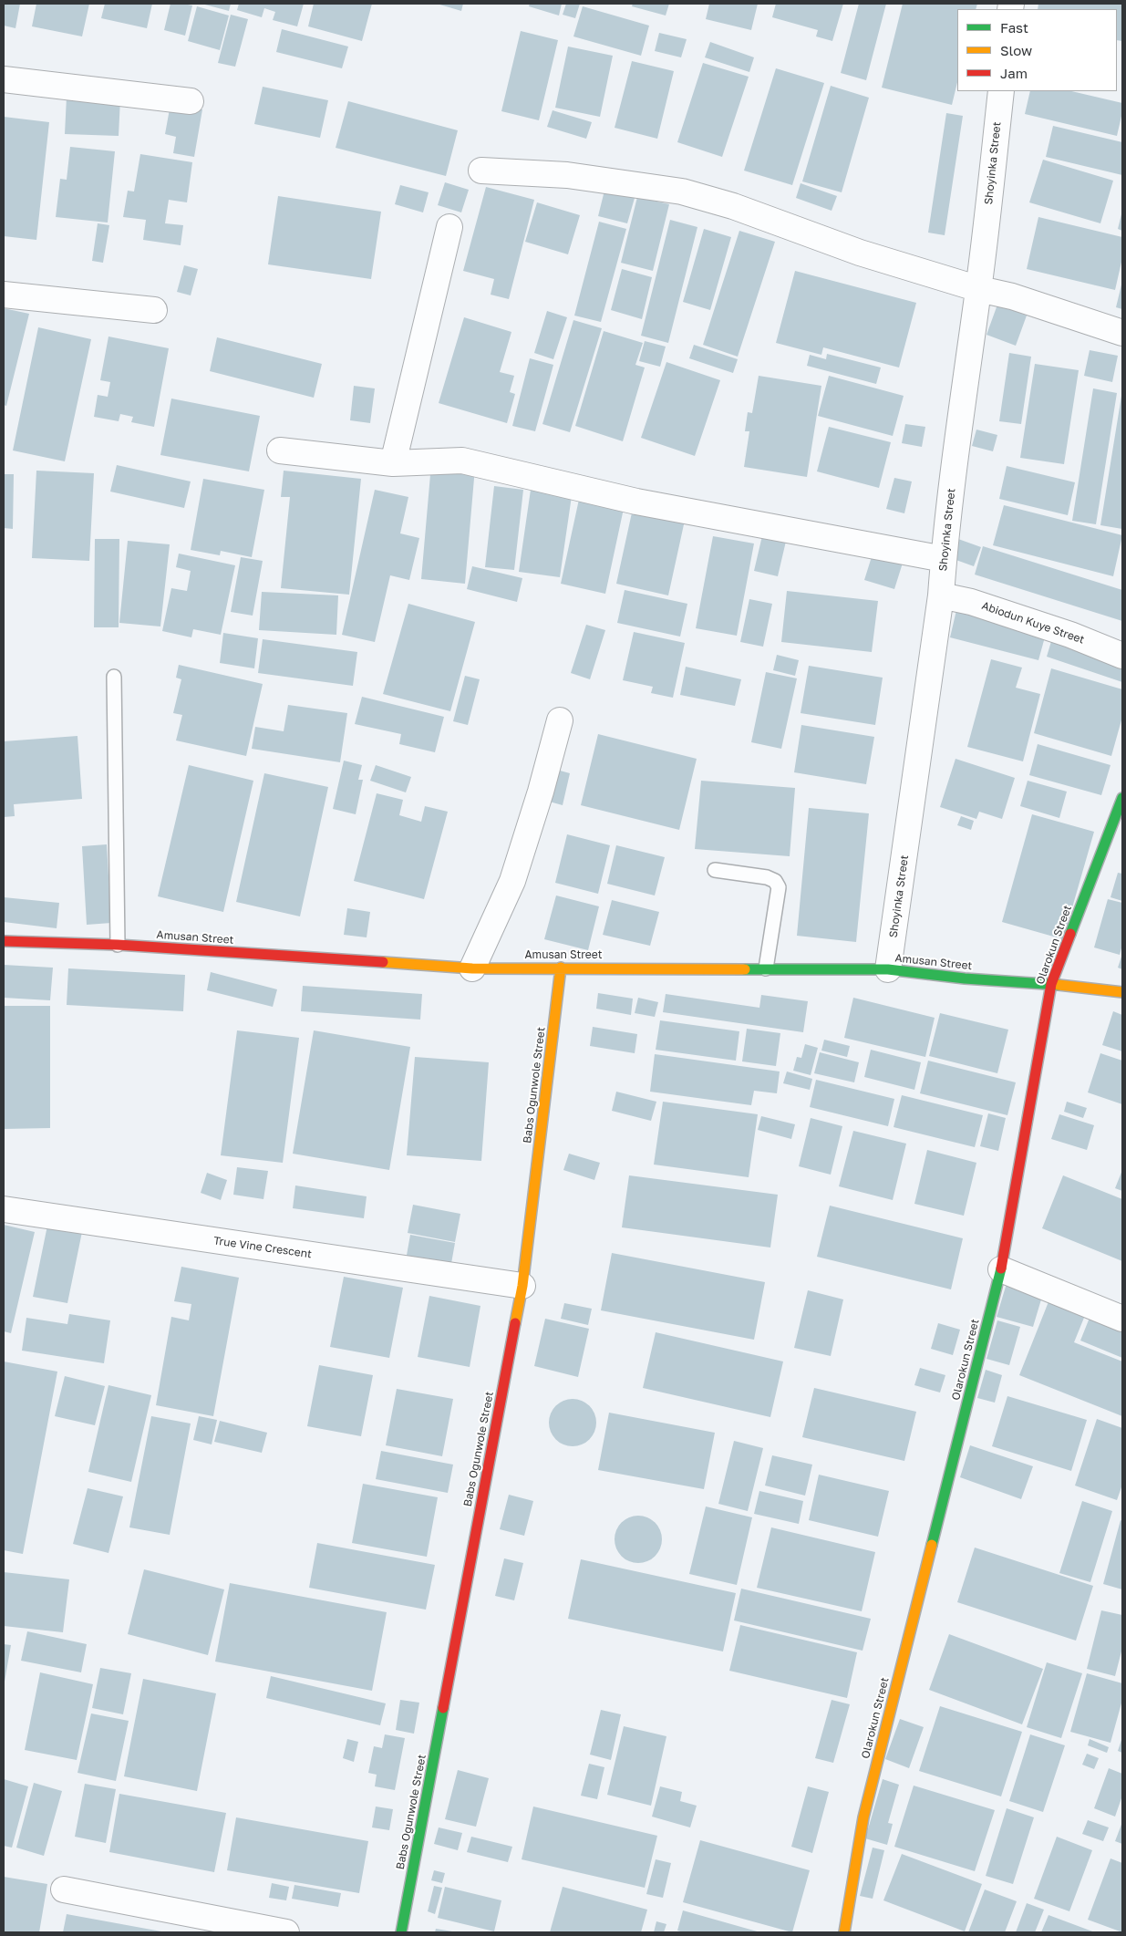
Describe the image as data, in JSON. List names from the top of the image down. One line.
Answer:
{"streets":{"street":["Shoyinka Street","Abiodun Kuye Street","Amusan Street","Olarokun Street","Babs Ogunwole Street","True Vine Crescent"]},"crossings":[["Shoyinka Street","Abiodun Kuye Street"],["Shoyinka Street","Amusan Street"],["Amusan Street","Olarokun Street"],["Amusan Street","Babs Ogunwole Street"],["Babs Ogunwole Street","True Vine Crescent"]],"legend":["Fast","Slow","Jam"]}
